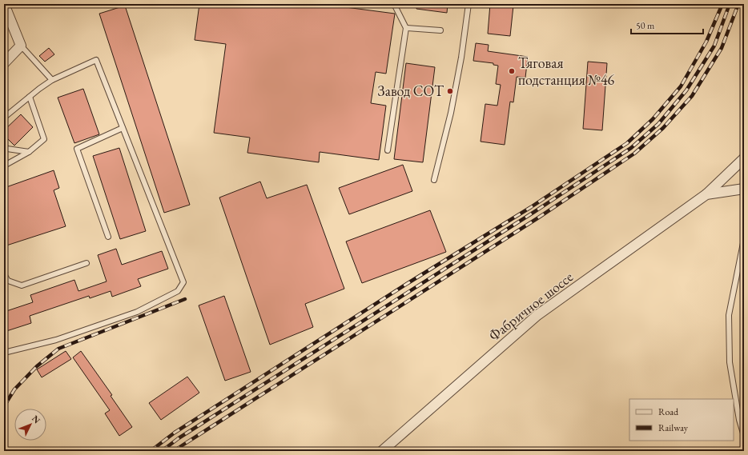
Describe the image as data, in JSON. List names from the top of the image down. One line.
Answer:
{"streets":{"street":["Фабричное шоссе"]},"places":["Тяговая подстанция №46","Завод СОТ"],"legend":["Road","Railway"],"scale_bar":"50 m","north":"top right"}
